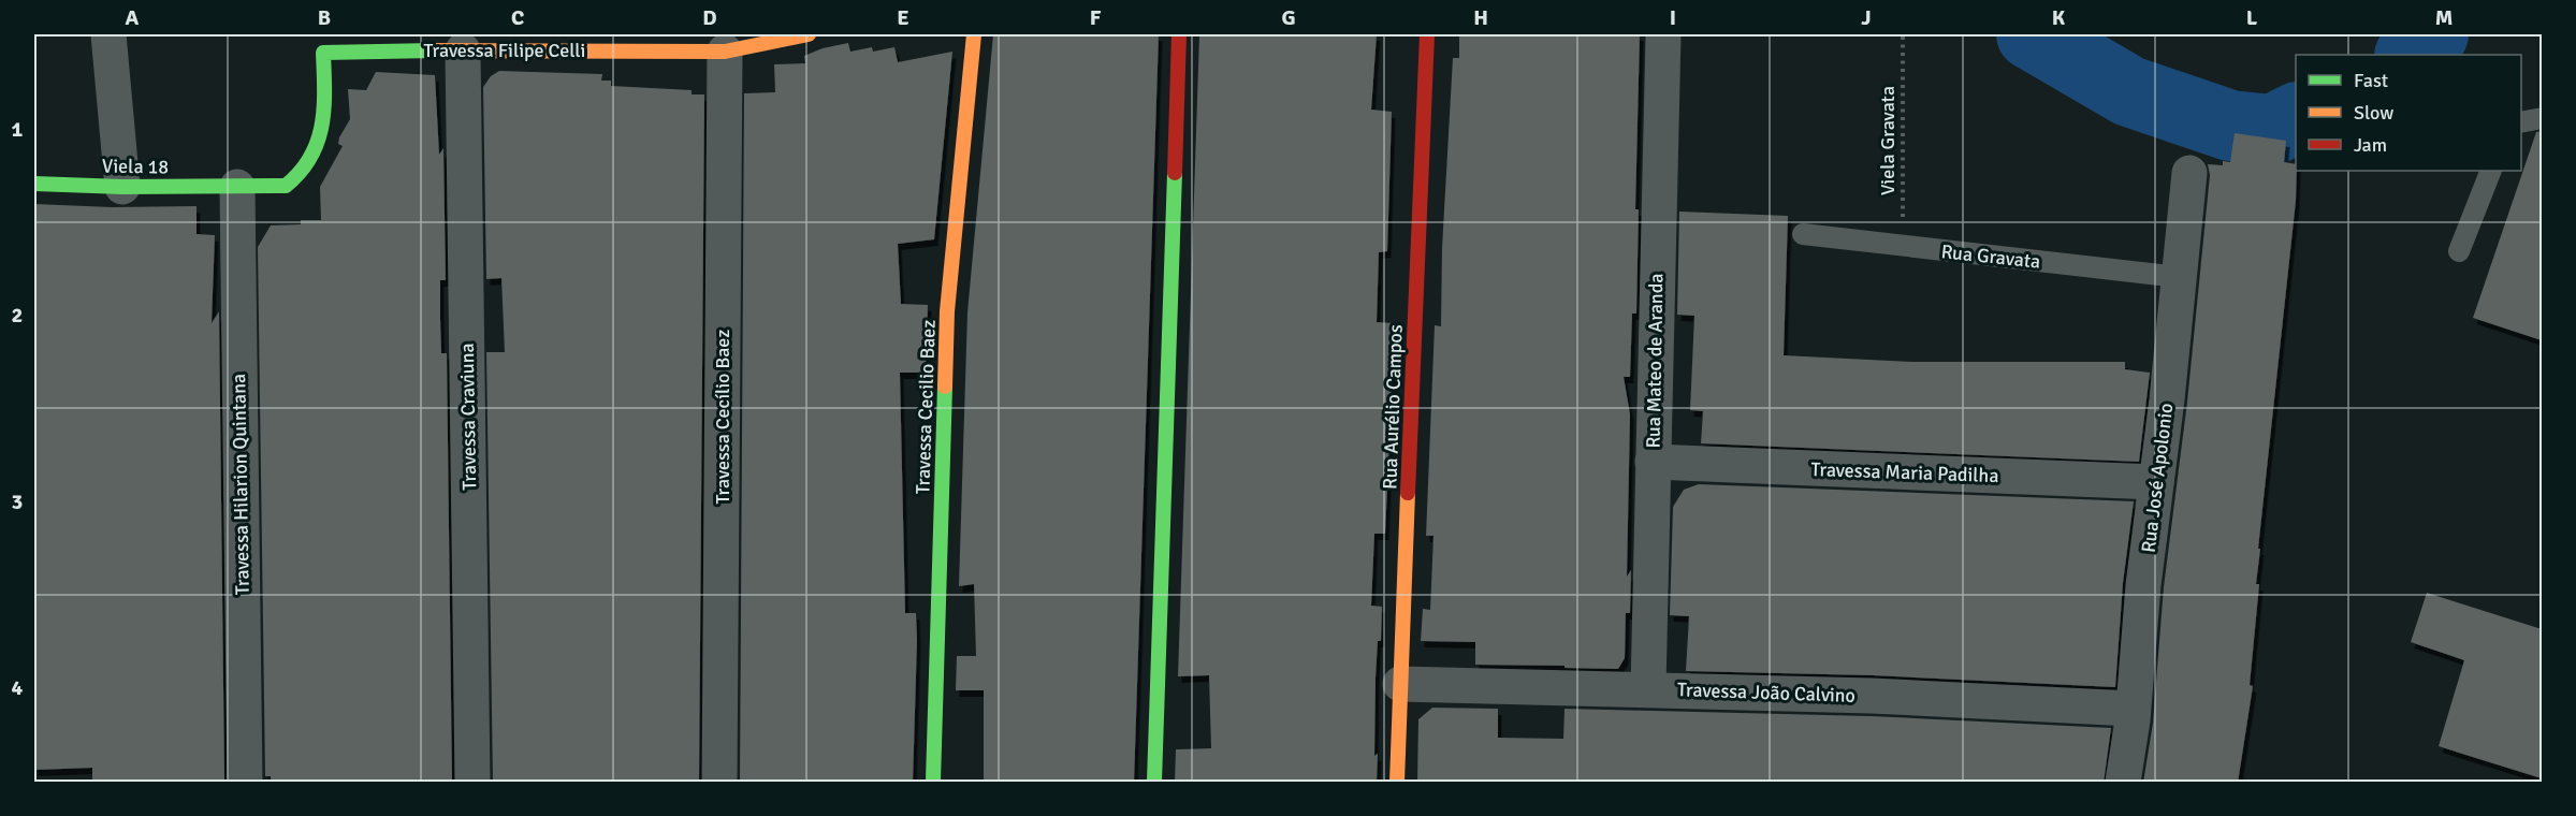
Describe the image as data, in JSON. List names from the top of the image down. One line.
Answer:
{"streets":{"street":["Travessa Filipe Celli","Viela 18","Rua Mateo de Aranda","Travessa Cecilio Baez","Rua Aurélio Campos","Travessa Craviuna","Travessa Cecílio Baez","Travessa Maria Padilha","Rua José Apolonio","Travessa Hilarion Quintana","Travessa João Calvino"],"lane":["Rua Gravata"],"path":["Viela Gravata"]},"crossings":[["Travessa Filipe Celli","Viela 18"],["Travessa Filipe Celli","Travessa Craviuna"],["Travessa Filipe Celli","Travessa Cecílio Baez"],["Travessa Filipe Celli","Travessa Hilarion Quintana"],["Viela Gravata","Rua Gravata"],["Viela 18","Travessa Hilarion Quintana"],["Rua Gravata","Rua José Apolonio"],["Rua Mateo de Aranda","Travessa Maria Padilha"],["Rua Mateo de Aranda","Travessa João Calvino"],["Rua Aurélio Campos","Travessa João Calvino"],["Travessa Maria Padilha","Rua José Apolonio"],["Rua José Apolonio","Travessa João Calvino"]],"legend":["Fast","Slow","Jam"],"grid":{"columns":["A","B","C","D","E","F","G","H","I","J","K","L","M"],"rows":["1","2","3","4"]}}
